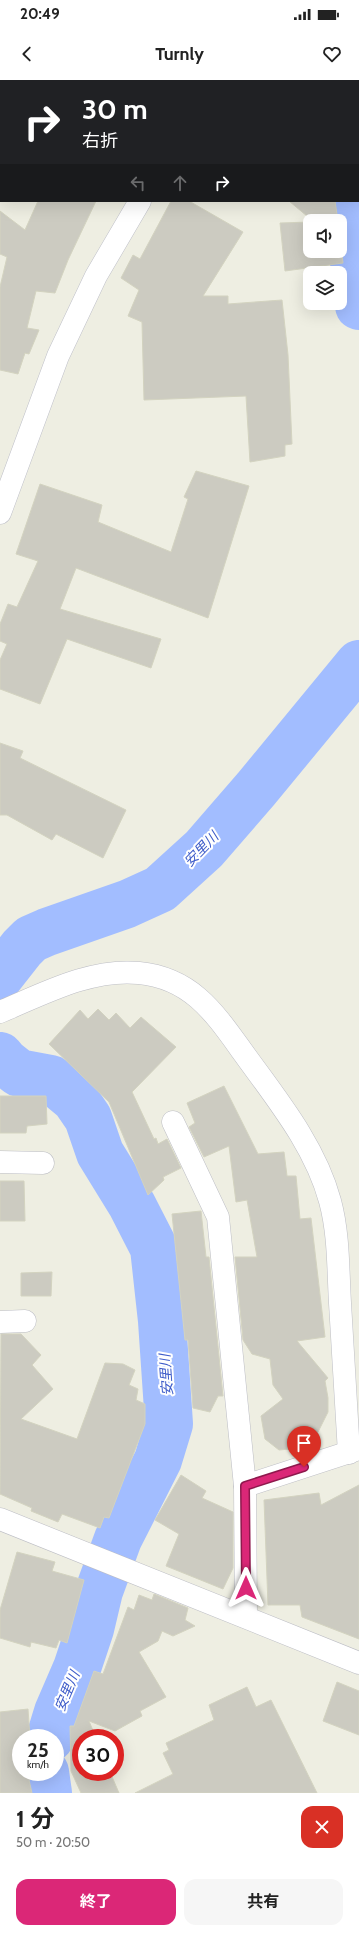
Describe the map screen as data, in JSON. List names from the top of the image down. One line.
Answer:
{"water":["安里川"],"page":{"status":"20:49","header":"Turnly","turn":["30 m","右折"],"speed":"25 km/h","limit":"30","heading":["1 分","50 m · 20:50"],"buttons":["終了","共有"]}}
